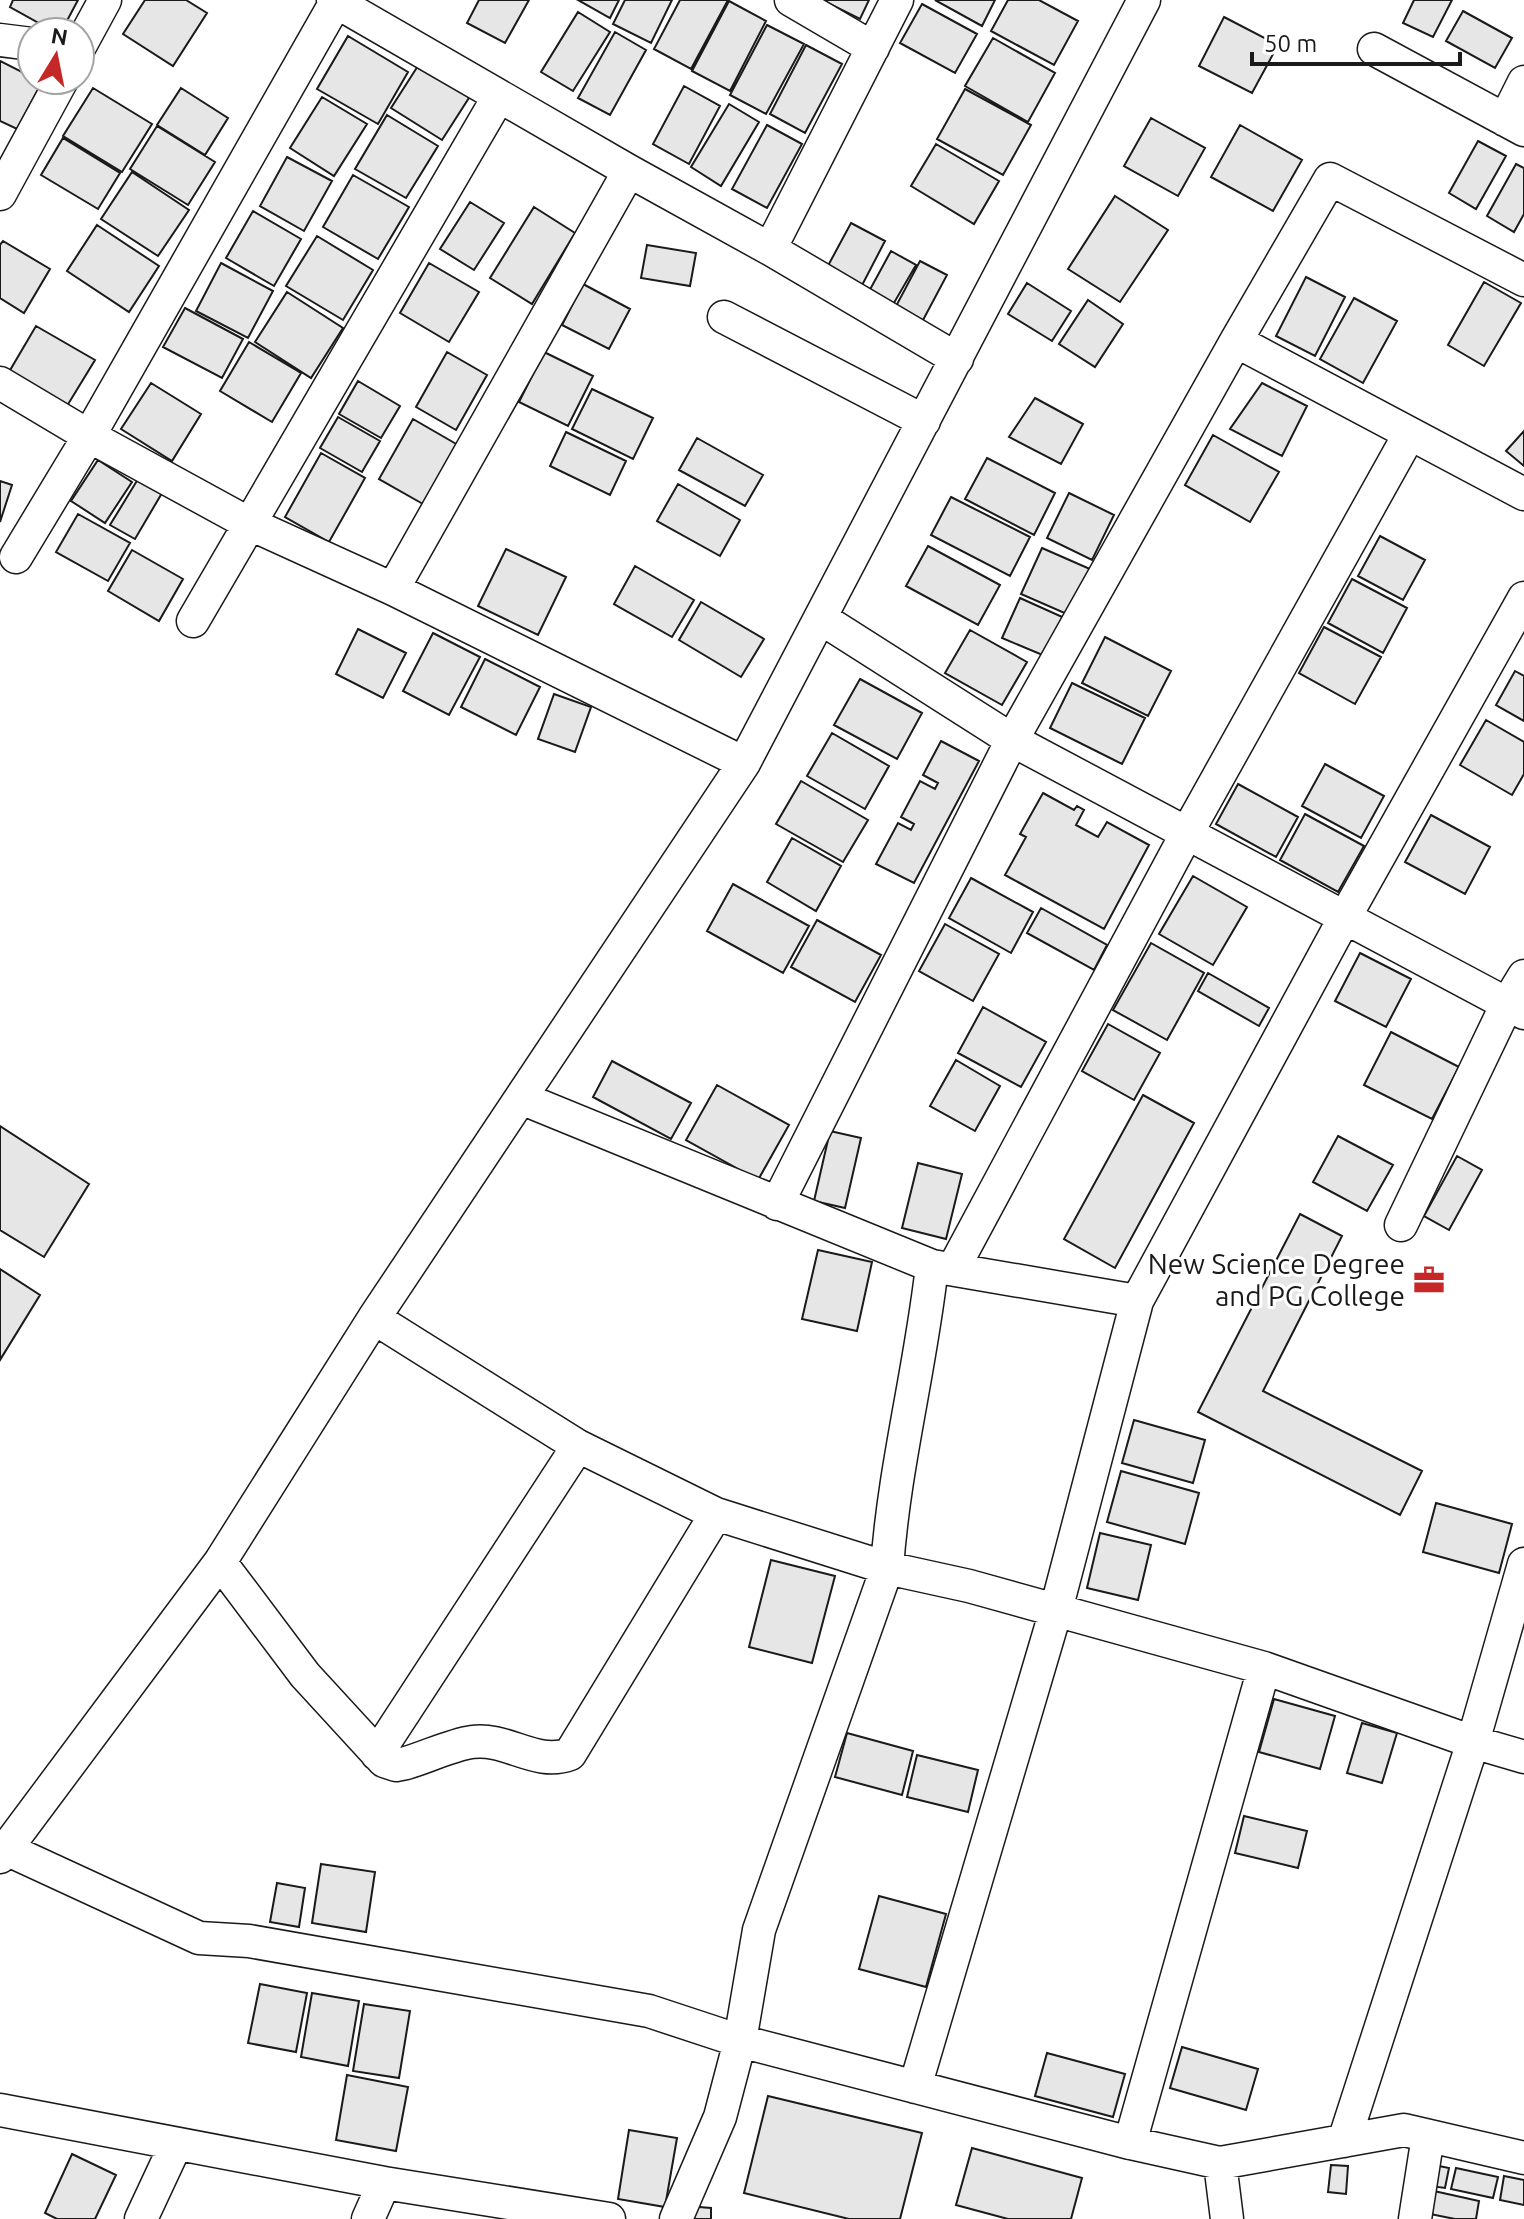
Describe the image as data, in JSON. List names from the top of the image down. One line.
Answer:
{"places":{"office":["New Science Degree and PG College"]},"scale_bar":"50 m","north":"top"}
